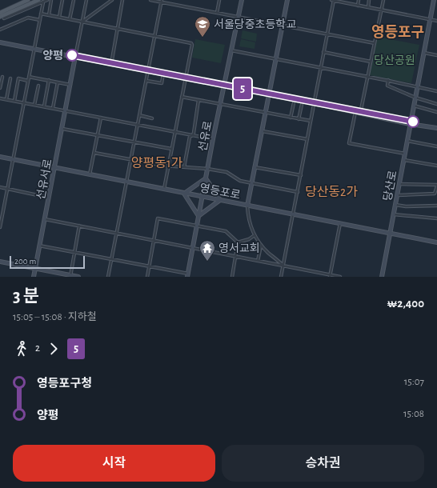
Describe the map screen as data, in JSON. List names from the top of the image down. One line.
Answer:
{"streets":{"main road":["선유로","선유서로","당산로","영등포로"]},"crossings":[["선유로","영등포로"],["선유서로","영등포로"],["당산로","영등포로"]],"districts":["영등포구","양평동1가","당산동2가"],"parks":["당산공원"],"places":{"school or university":["서울당중초등학교"],"other":["양평"],"temple":["영서교회"]},"lines":["metro line 5"],"scale_bar":"200 m","page":{"on_map":"5","scale":"200 m","heading":["3 분","15:05 – 15:08 · 지하철","₩2,400"],"legs":["2","5"],"list":[{"name":"영등포구청","value":"15:07"},{"name":"양평","value":"15:08"}],"buttons":["시작","승차권"]}}
